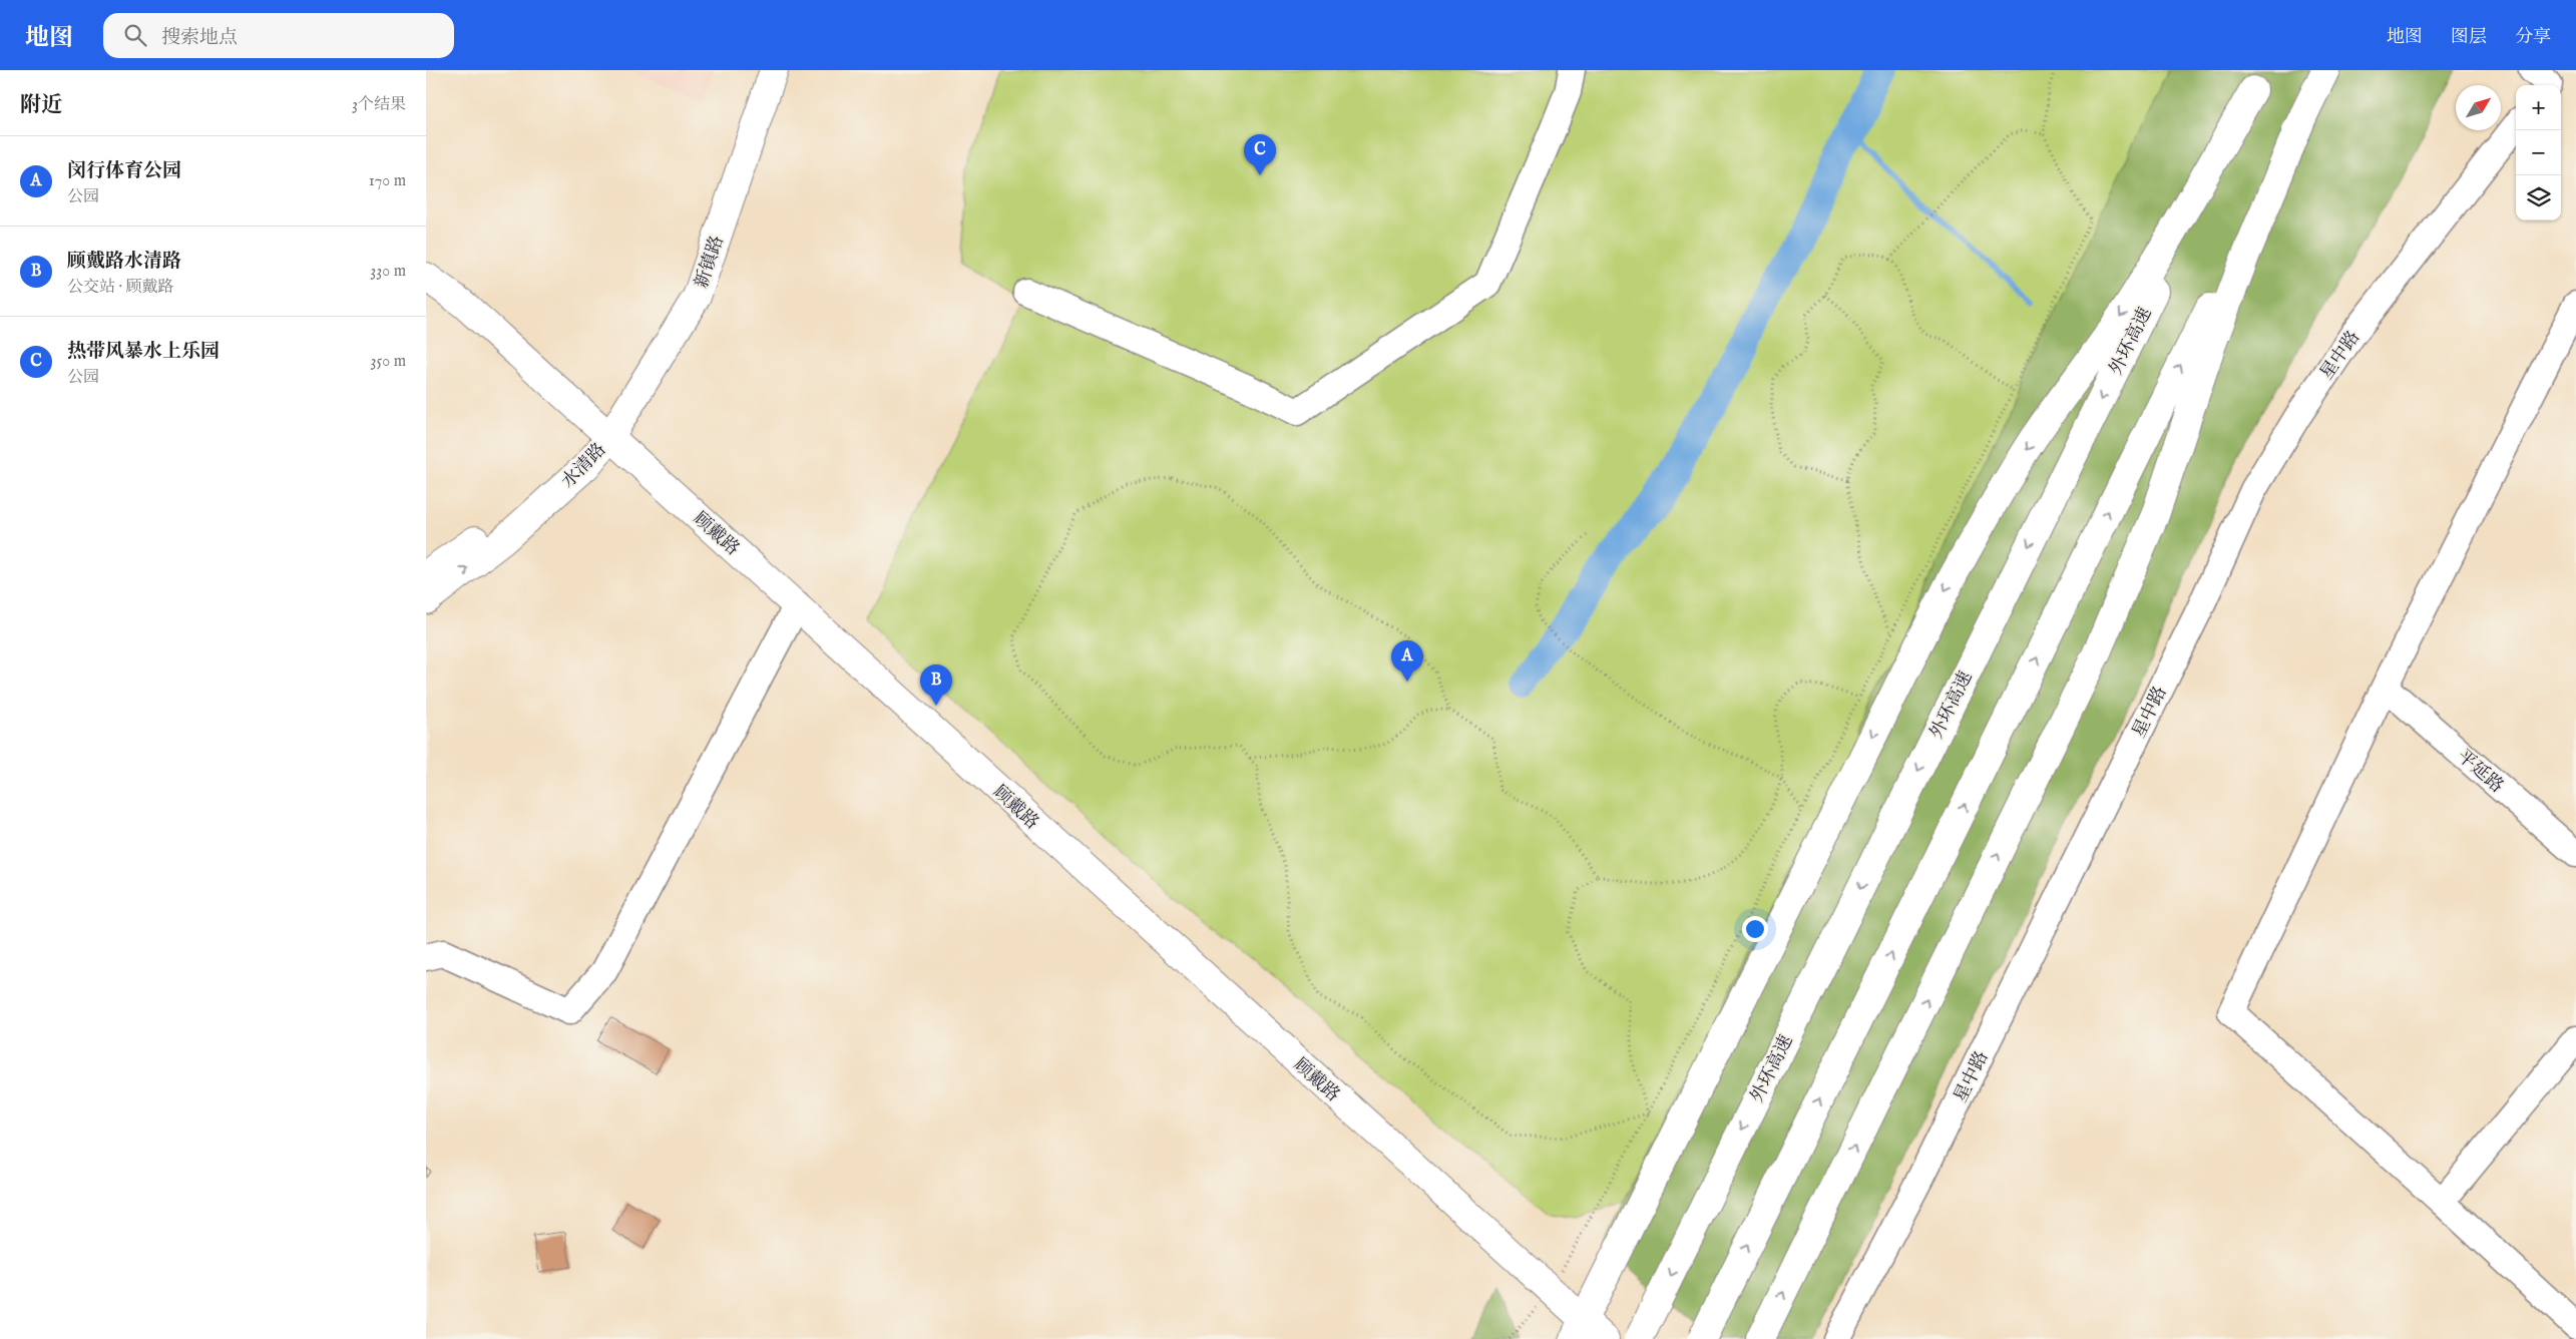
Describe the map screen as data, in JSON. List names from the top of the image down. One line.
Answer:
{"streets":{"main road":["新镇路","外环高速","水清路","顾戴路"],"street":["星中路","平延路"]},"crossings":[["新镇路","水清路"],["新镇路","顾戴路"],["水清路","顾戴路"]],"north":"top right","page":{"header":"地图","search":"搜索地点","nav":["地图","图层","分享"],"heading":["附近","3个结果"],"map_buttons":["+","−"],"pins":["C","A","B"],"list":[{"mark":"A","name":"闵行体育公园","note":"公园","value":"170 m"},{"mark":"B","name":"顾戴路水清路","note":"公交站 · 顾戴路","value":"330 m"},{"mark":"C","name":"热带风暴水上乐园","note":"公园","value":"350 m"}]}}
